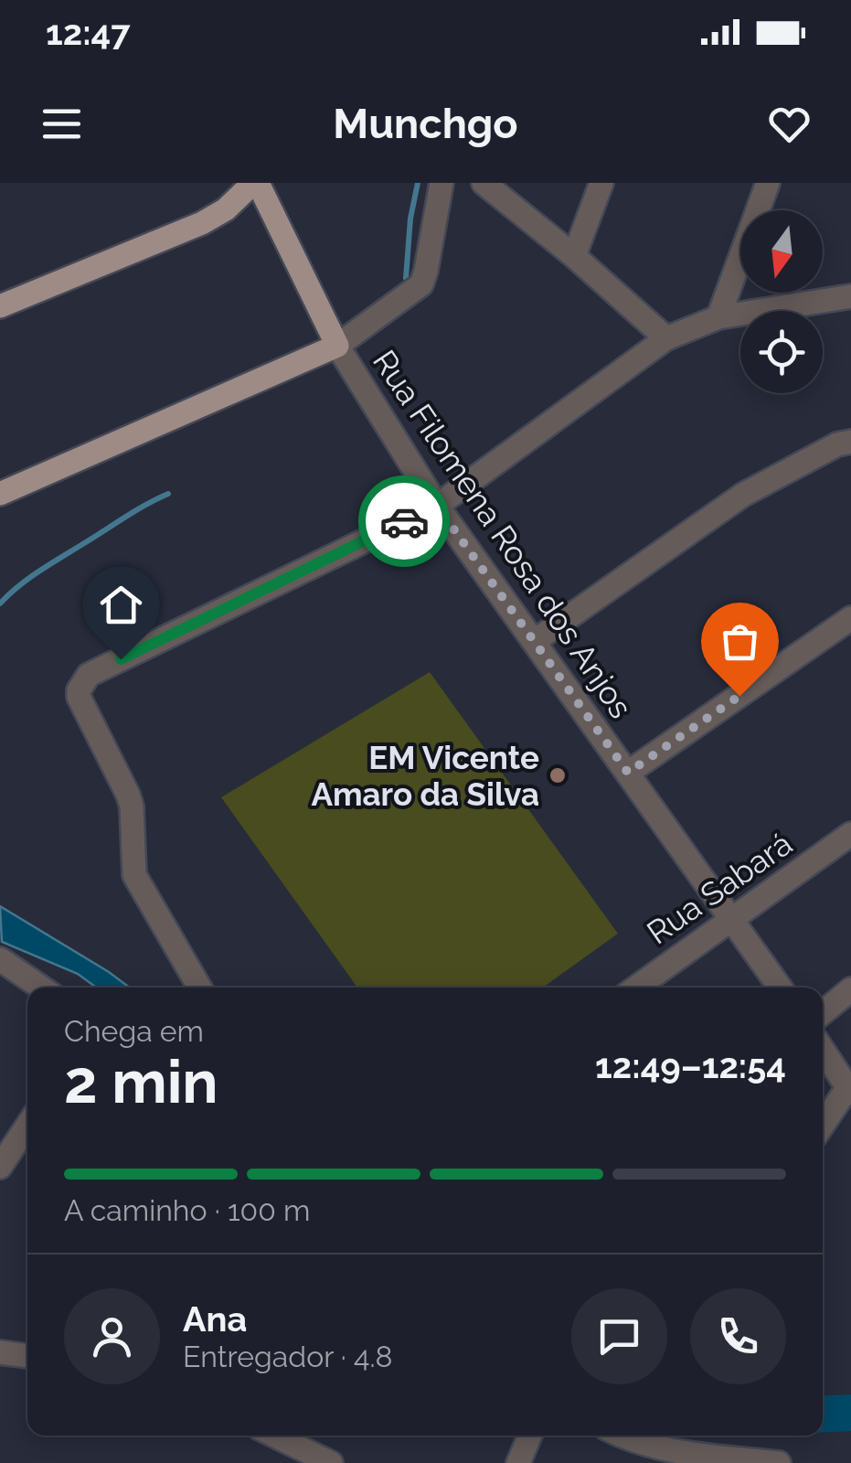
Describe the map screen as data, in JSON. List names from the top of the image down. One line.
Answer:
{"streets":{"main road":["Rua Filomena Rosa dos Anjos"],"street":["Rua Sabará"]},"crossings":[["Rua Filomena Rosa dos Anjos","Rua Sabará"]],"places":["EM Vicente Amaro da Silva"],"north":"bottom","page":{"status":"12:47","header":"Munchgo","heading":["2 min","Chega em","12:49–12:54"],"panel":["Ana","Entregador · 4.8"],"bar":"A caminho · 100 m"}}
